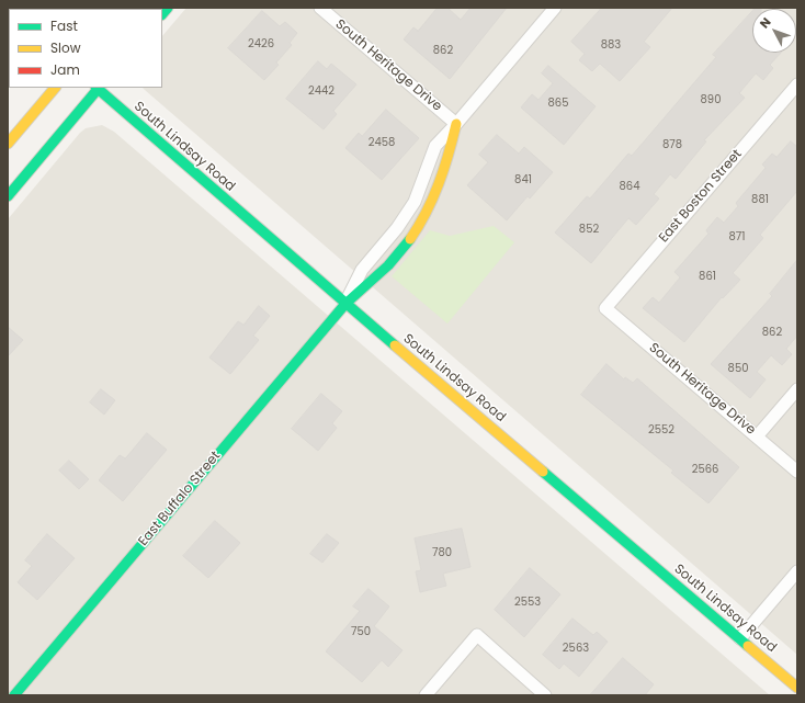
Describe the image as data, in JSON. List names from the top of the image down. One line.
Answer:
{"streets":{"main road":["South Lindsay Road","East Buffalo Street"],"street":["South Heritage Drive","East Boston Street"]},"crossings":[["South Heritage Drive","East Boston Street"],["South Heritage Drive","East Buffalo Street"],["South Lindsay Road","East Buffalo Street"]],"house_numbers":["2426","883","862","2442","890","865","2458","878","841","864","881","852","871","861","862","850","2552","2566","780","2553","750","2563"],"legend":["Fast","Slow","Jam"],"north":"top left"}
